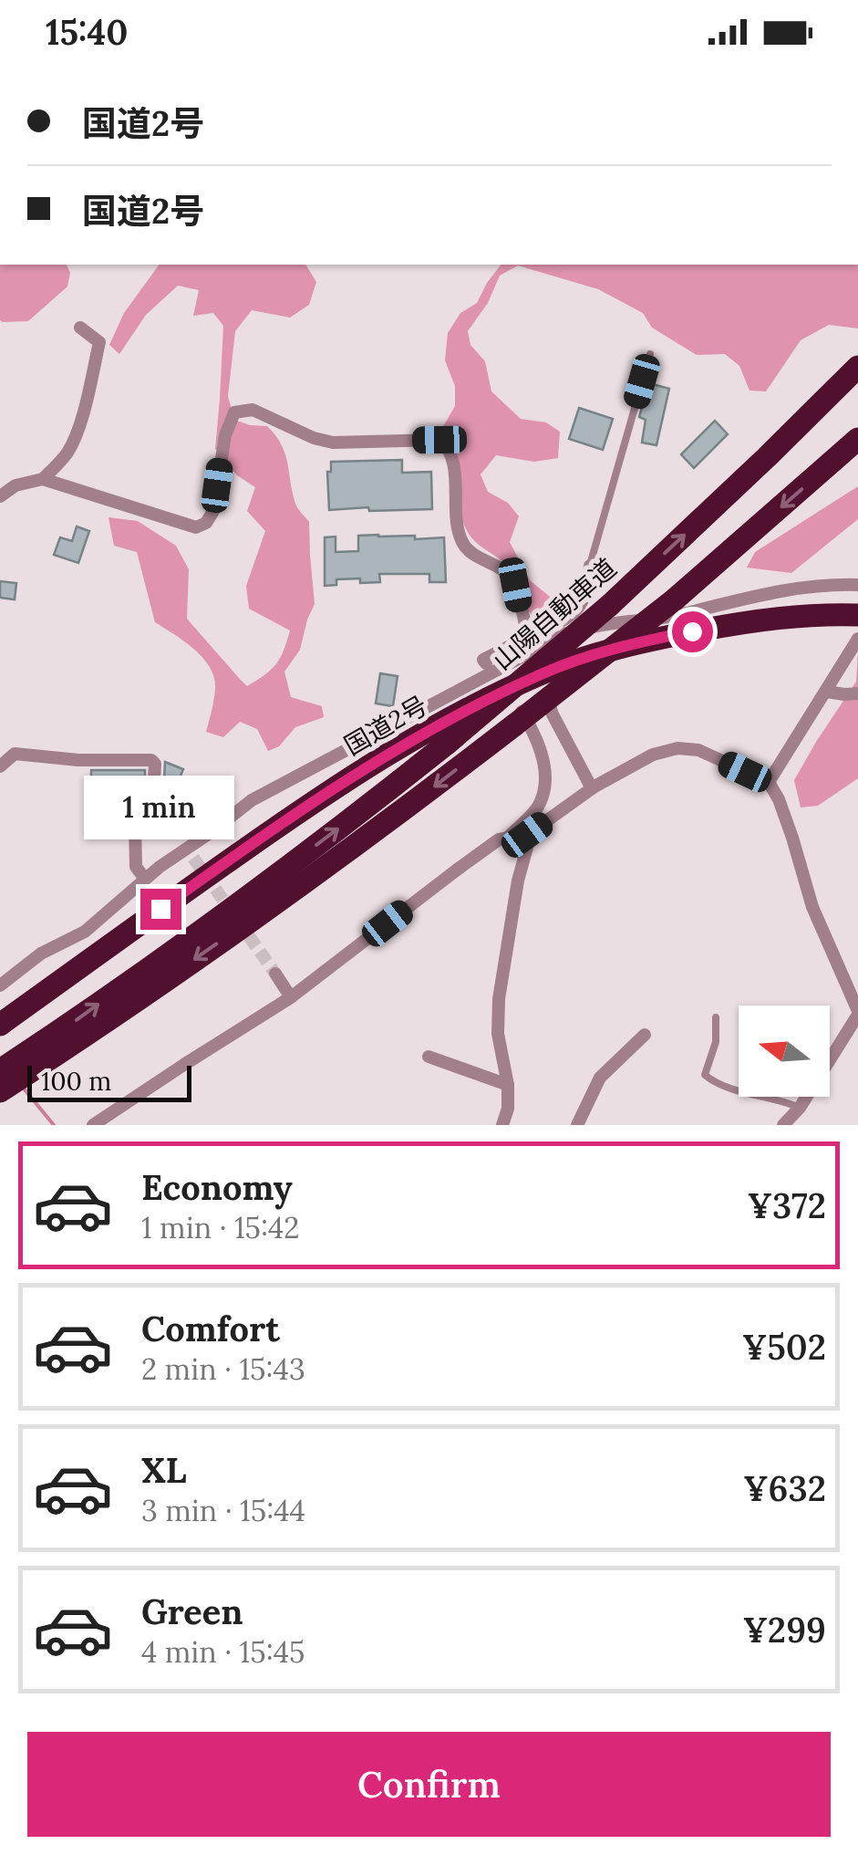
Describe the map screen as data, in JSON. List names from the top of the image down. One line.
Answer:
{"streets":{"highway":["山陽自動車道","国道2号"]},"scale_bar":"100 m","north":"left","page":{"status":"15:40","banner":["国道2号","国道2号"],"bubble":"1 min","scale":"100 m","list":[{"name":"Economy","note":"1 min · 15:42","value":"¥372"},{"name":"Comfort","note":"2 min · 15:43","value":"¥502"},{"name":"XL","note":"3 min · 15:44","value":"¥632"},{"name":"Green","note":"4 min · 15:45","value":"¥299"}],"buttons":"Confirm"}}
